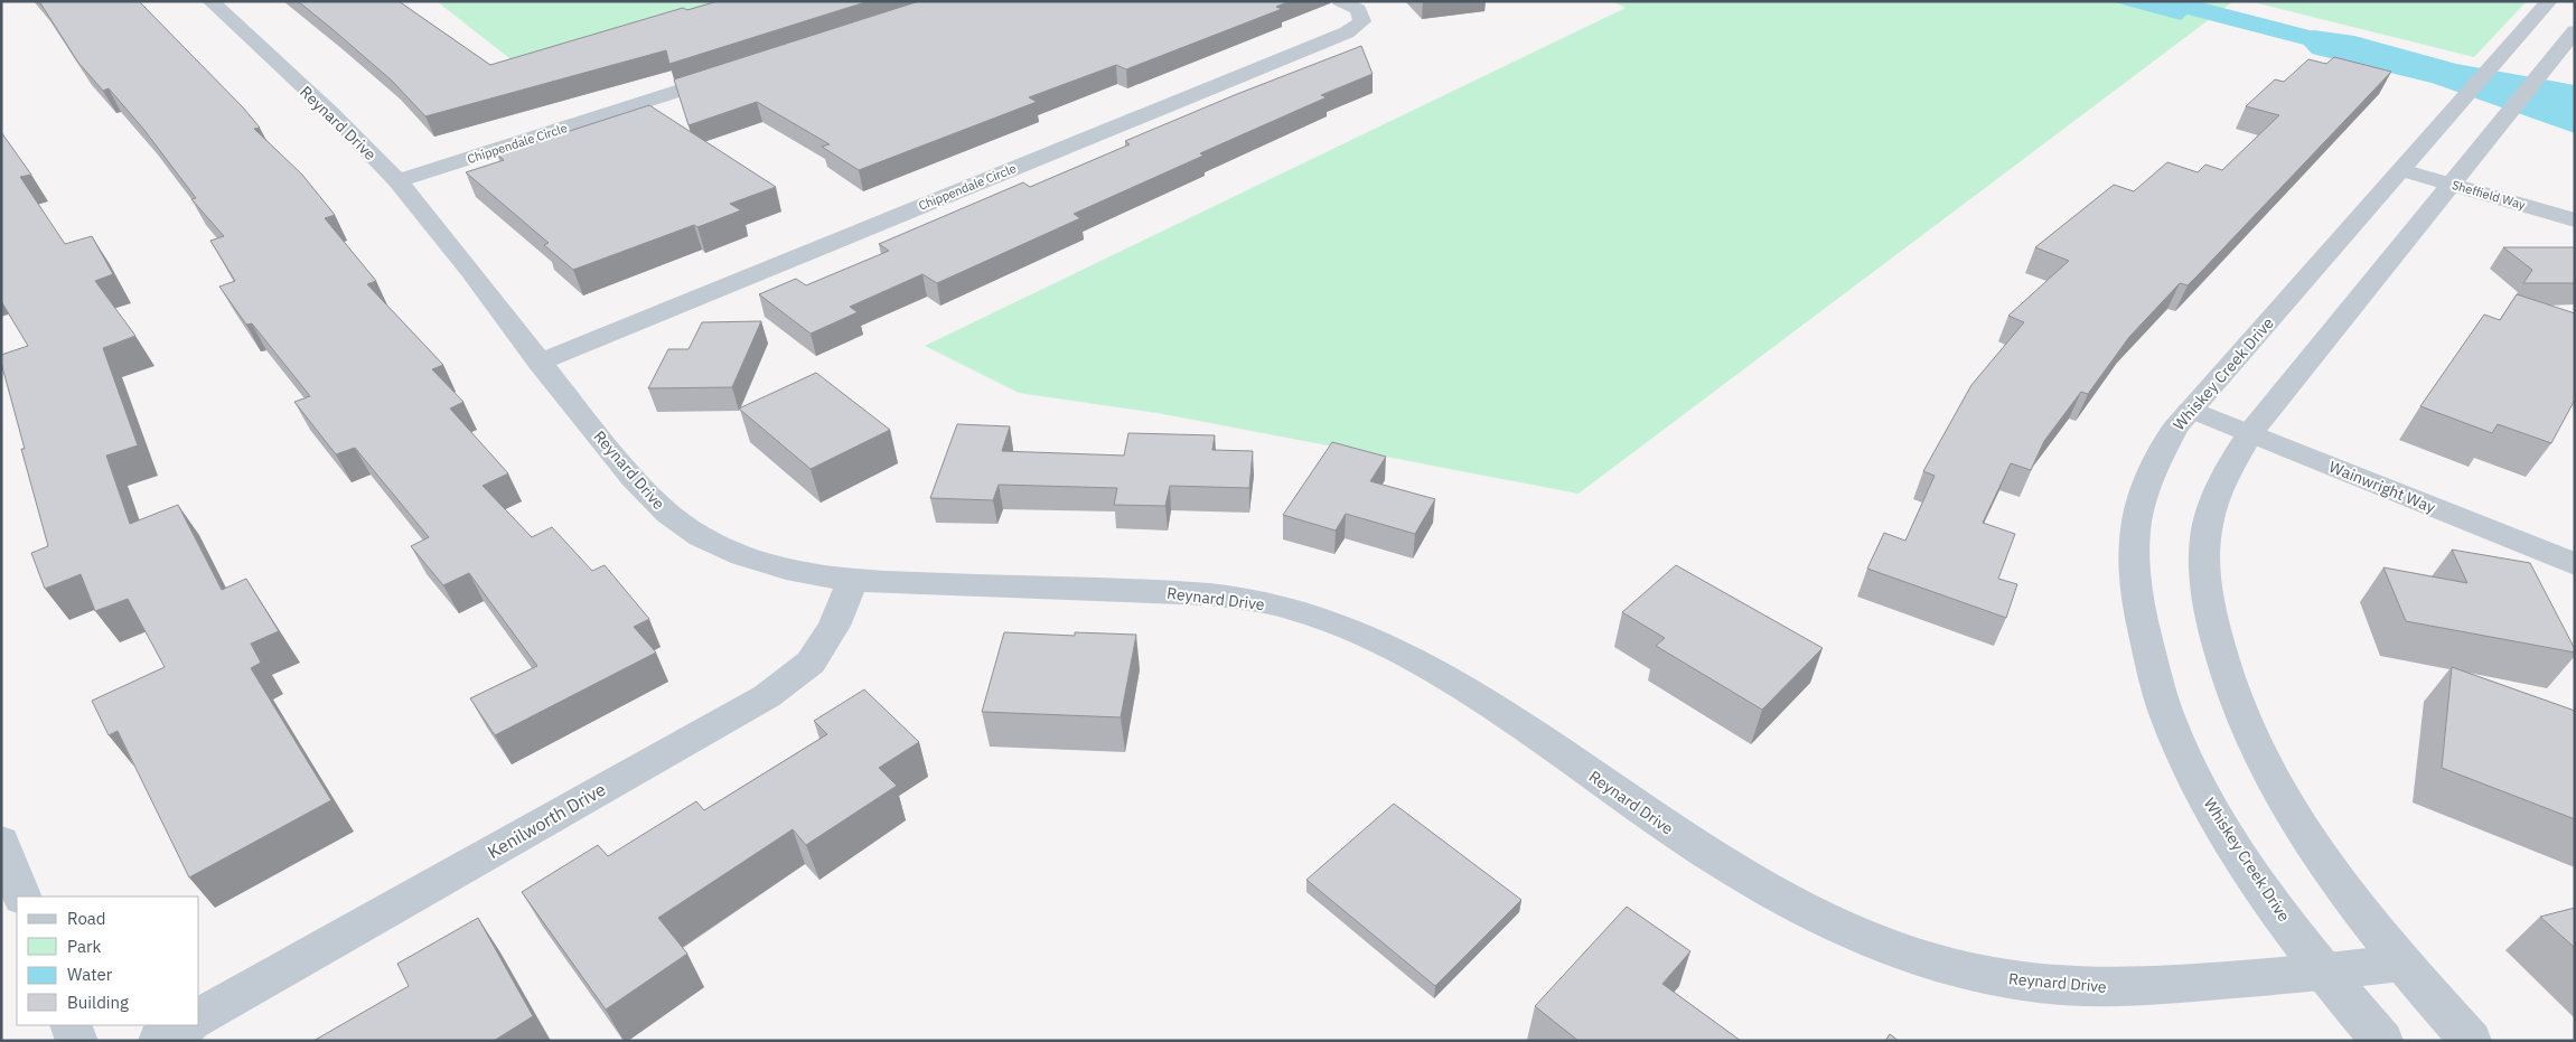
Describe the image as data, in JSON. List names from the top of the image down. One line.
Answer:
{"streets":{"street":["Reynard Drive","Chippendale Circle","Sheffield Way","Whiskey Creek Drive","Wainwright Way","Kenilworth Drive"]},"crossings":[["Reynard Drive","Chippendale Circle"],["Reynard Drive","Whiskey Creek Drive"],["Reynard Drive","Kenilworth Drive"],["Sheffield Way","Whiskey Creek Drive"],["Whiskey Creek Drive","Wainwright Way"]],"legend":["Road","Park","Water","Building"]}
